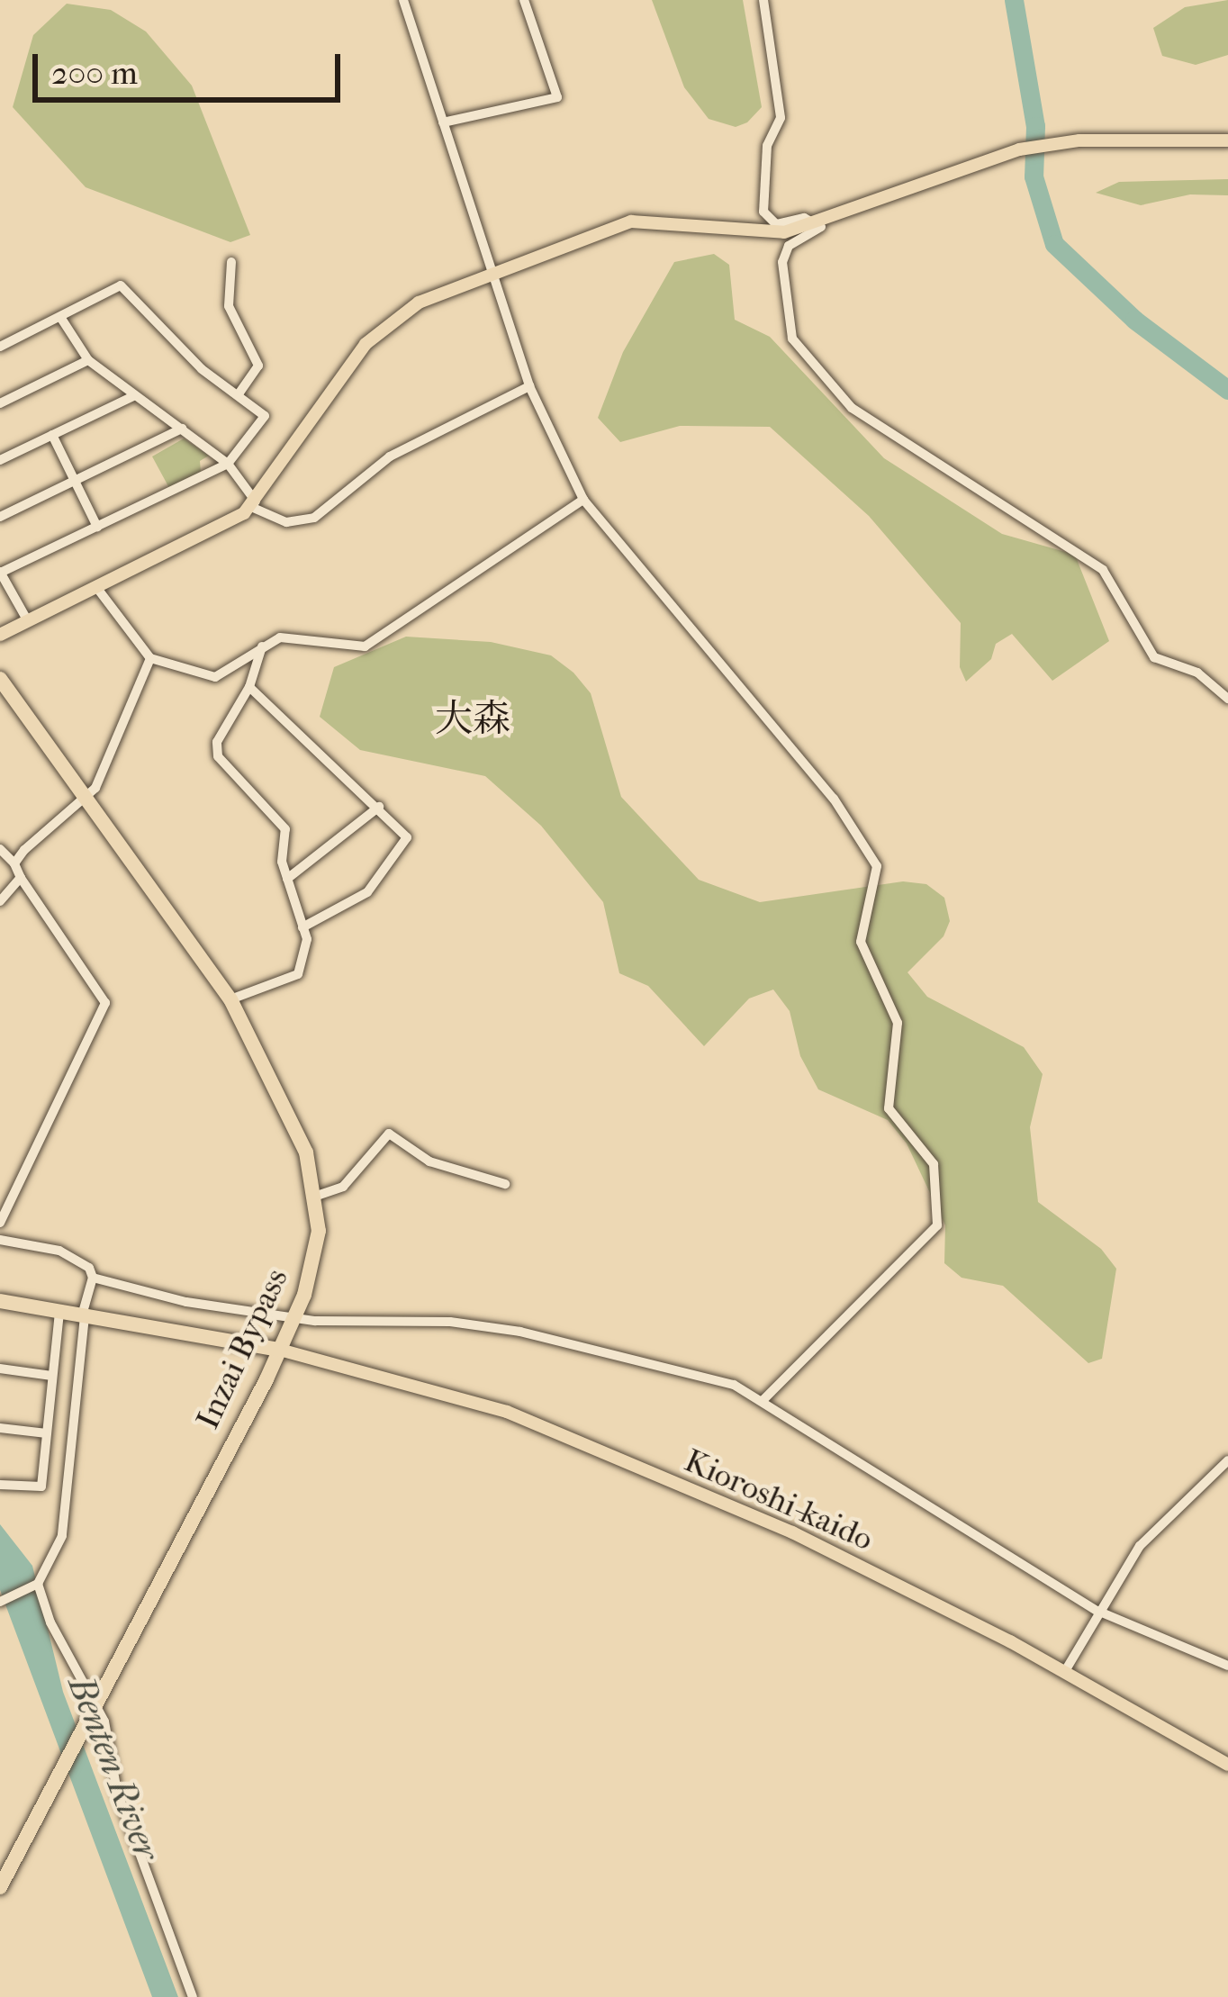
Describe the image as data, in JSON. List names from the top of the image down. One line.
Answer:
{"streets":{"highway":["Inzai Bypass"],"main road":["Kioroshi-kaido"]},"crossings":[["Inzai Bypass","Kioroshi-kaido"]],"districts":["大森"],"water":["Benten River"],"scale_bar":"200 m"}
